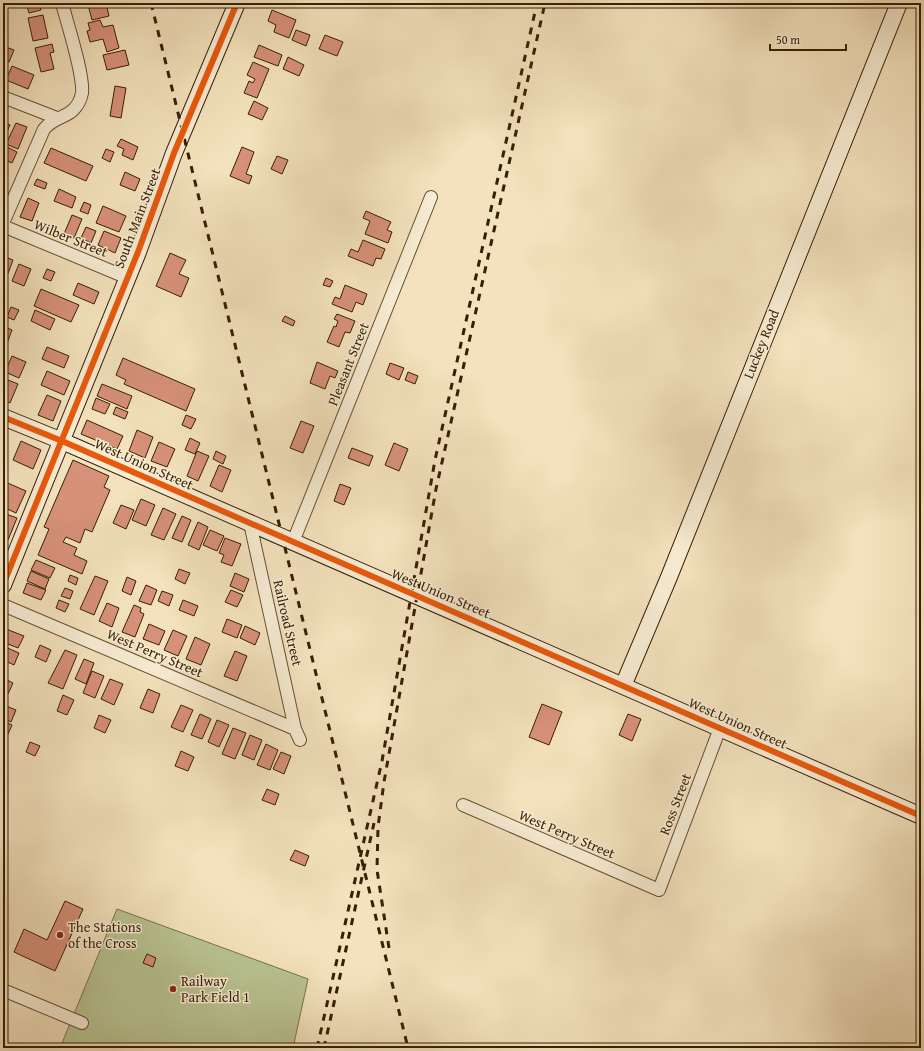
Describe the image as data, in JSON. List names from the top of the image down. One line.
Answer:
{"streets":{"street":["South Main Street","Wilber Street","Luckey Road","Pleasant Street","West Union Street","Railroad Street","West Perry Street","Ross Street"]},"crossings":[["South Main Street","Wilber Street"],["South Main Street","West Union Street"],["Luckey Road","West Union Street"],["Pleasant Street","West Union Street"],["West Union Street","Railroad Street"],["West Union Street","Ross Street"],["Railroad Street","West Perry Street"],["West Perry Street","Ross Street"]],"places":["The Stations of the Cross","Railway Park Field 1"],"scale_bar":"50 m"}
